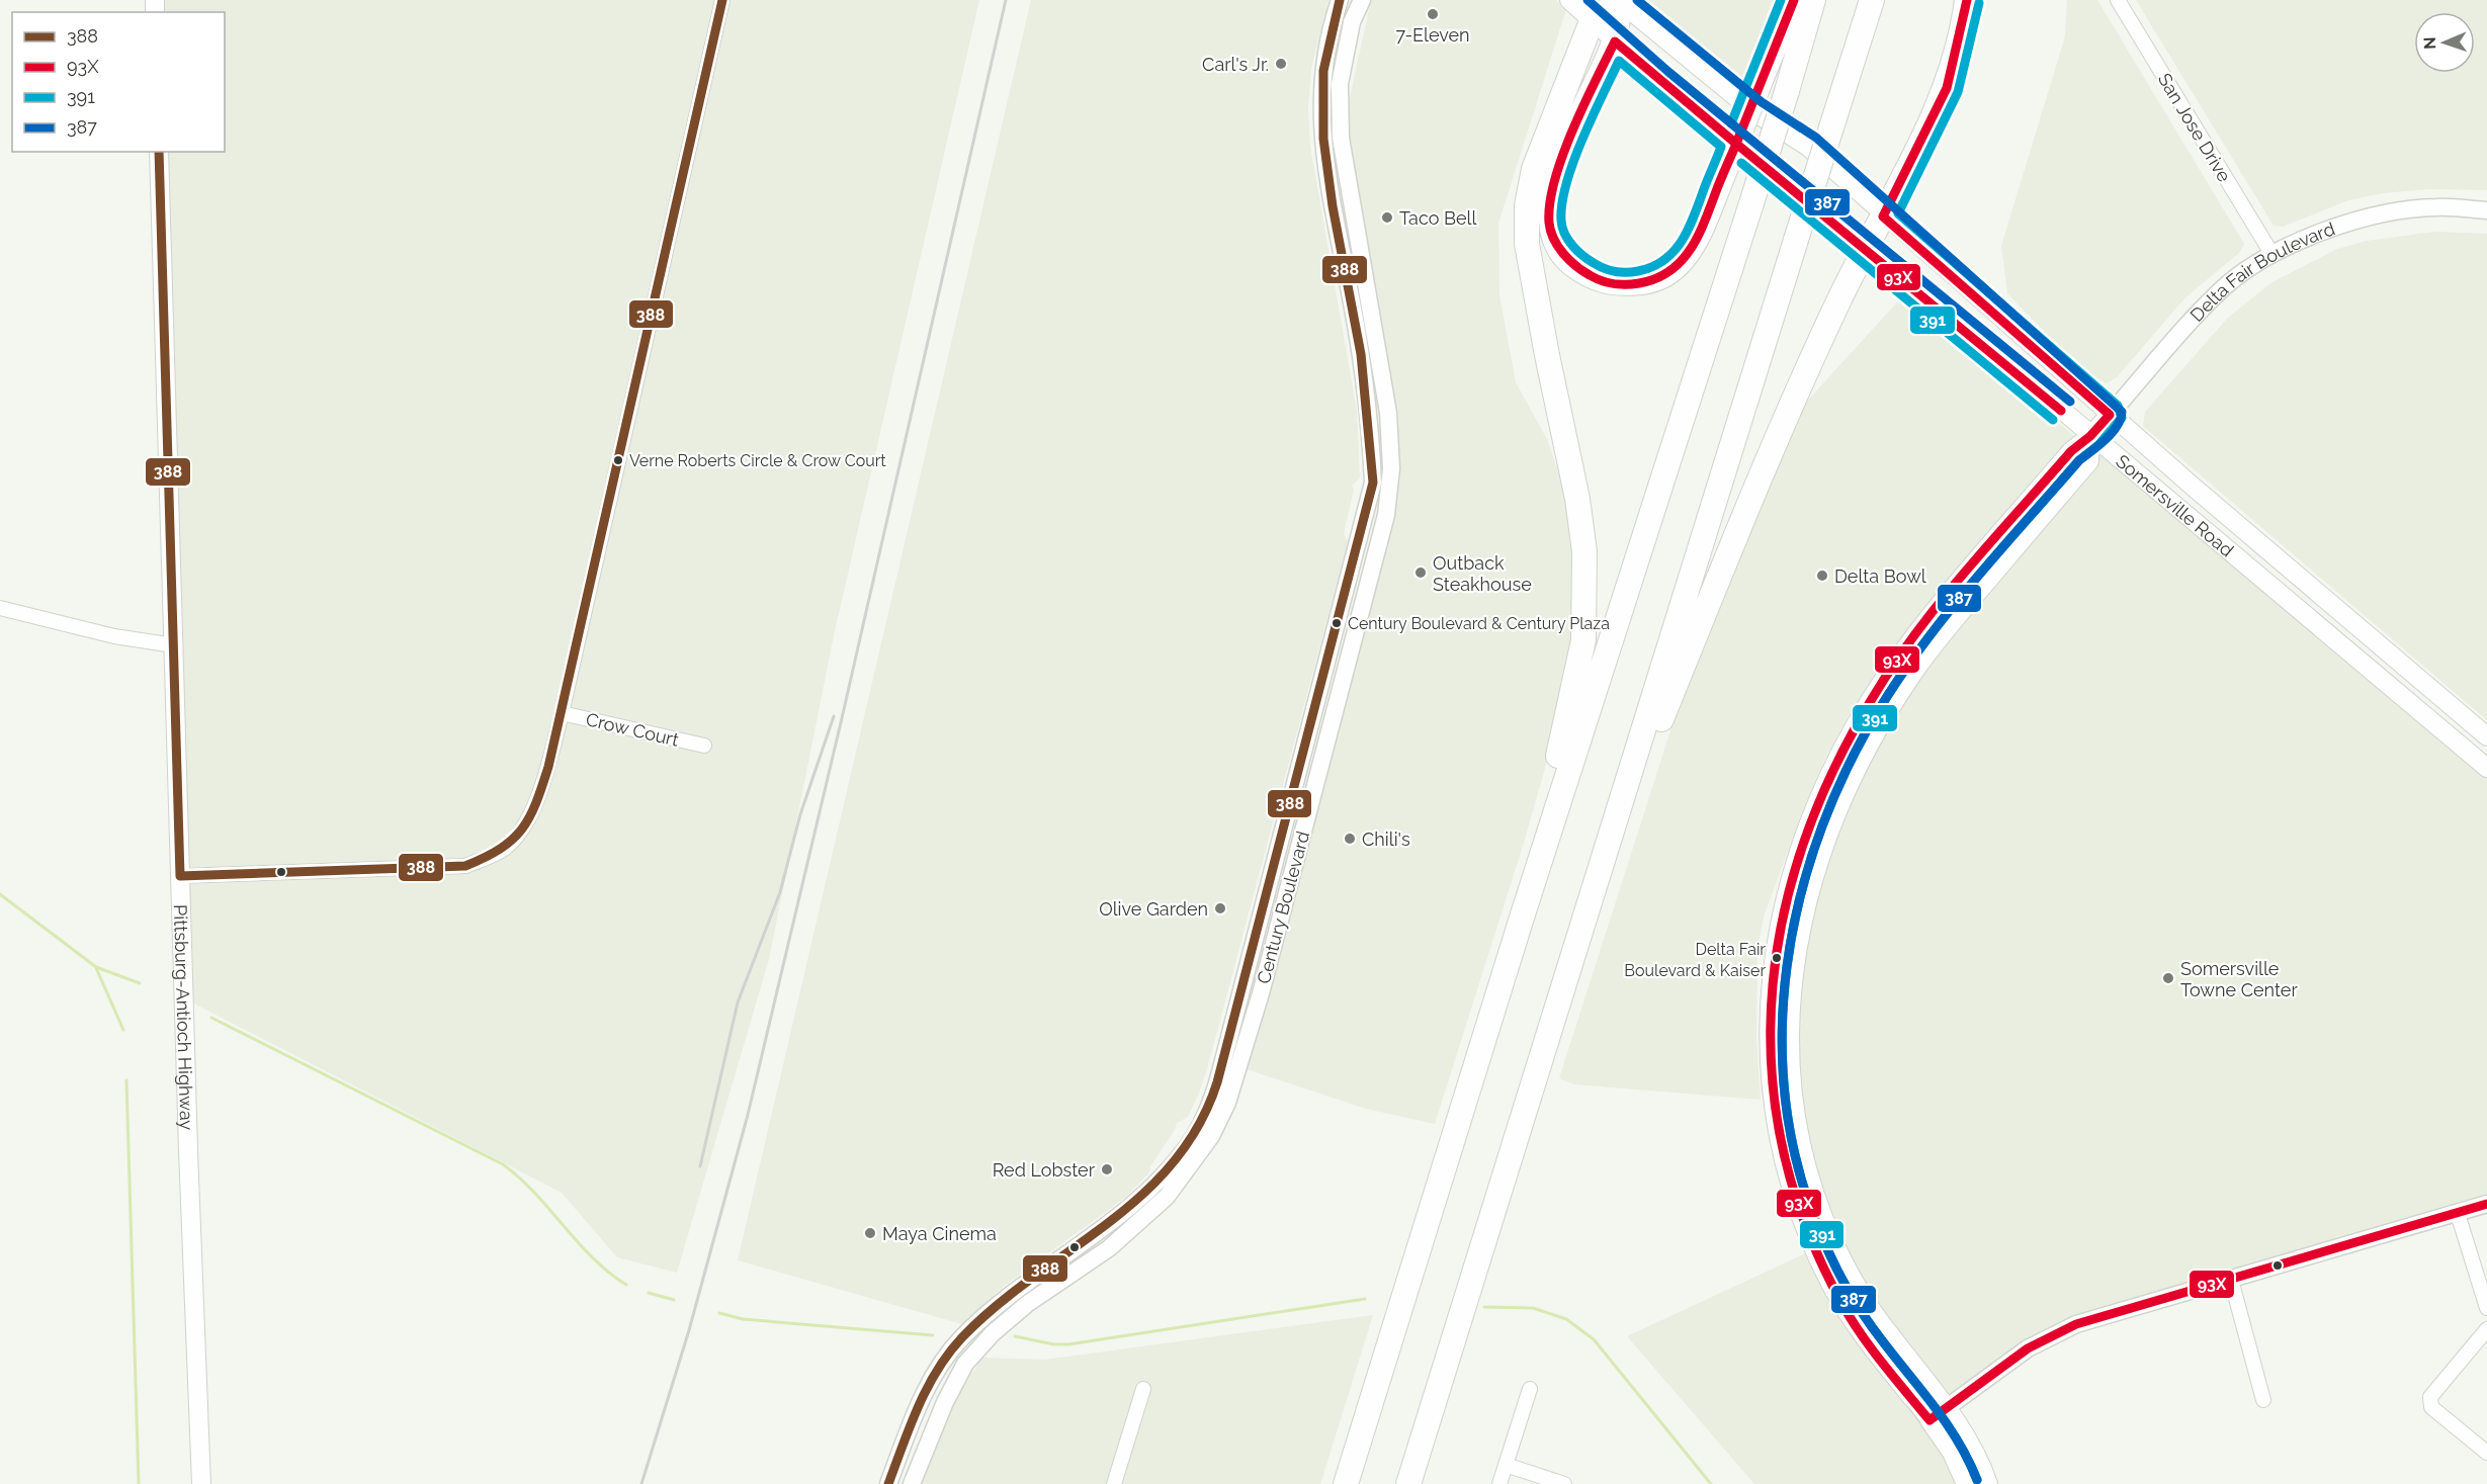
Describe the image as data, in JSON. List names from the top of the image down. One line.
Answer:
{"streets":{"main road":["Delta Fair Boulevard","Somersville Road","Pittsburg-Antioch Highway"],"street":["San Jose Drive","Crow Court","Century Boulevard"]},"crossings":[["San Jose Drive","Delta Fair Boulevard"],["Delta Fair Boulevard","Somersville Road"]],"places":["7-Eleven","Carl's Jr.","Taco Bell","Verne Roberts Circle & Crow Court","Outback Steakhouse","Delta Bowl","Century Boulevard & Century Plaza","Chili's","Olive Garden","Delta Fair Boulevard & Kaiser","Somersville Towne Center","Red Lobster","Maya Cinema"],"lines":["transit line 388","transit line 93X","transit line 391","transit line 387"],"legend":["388","93X","391","387"],"north":"left"}
